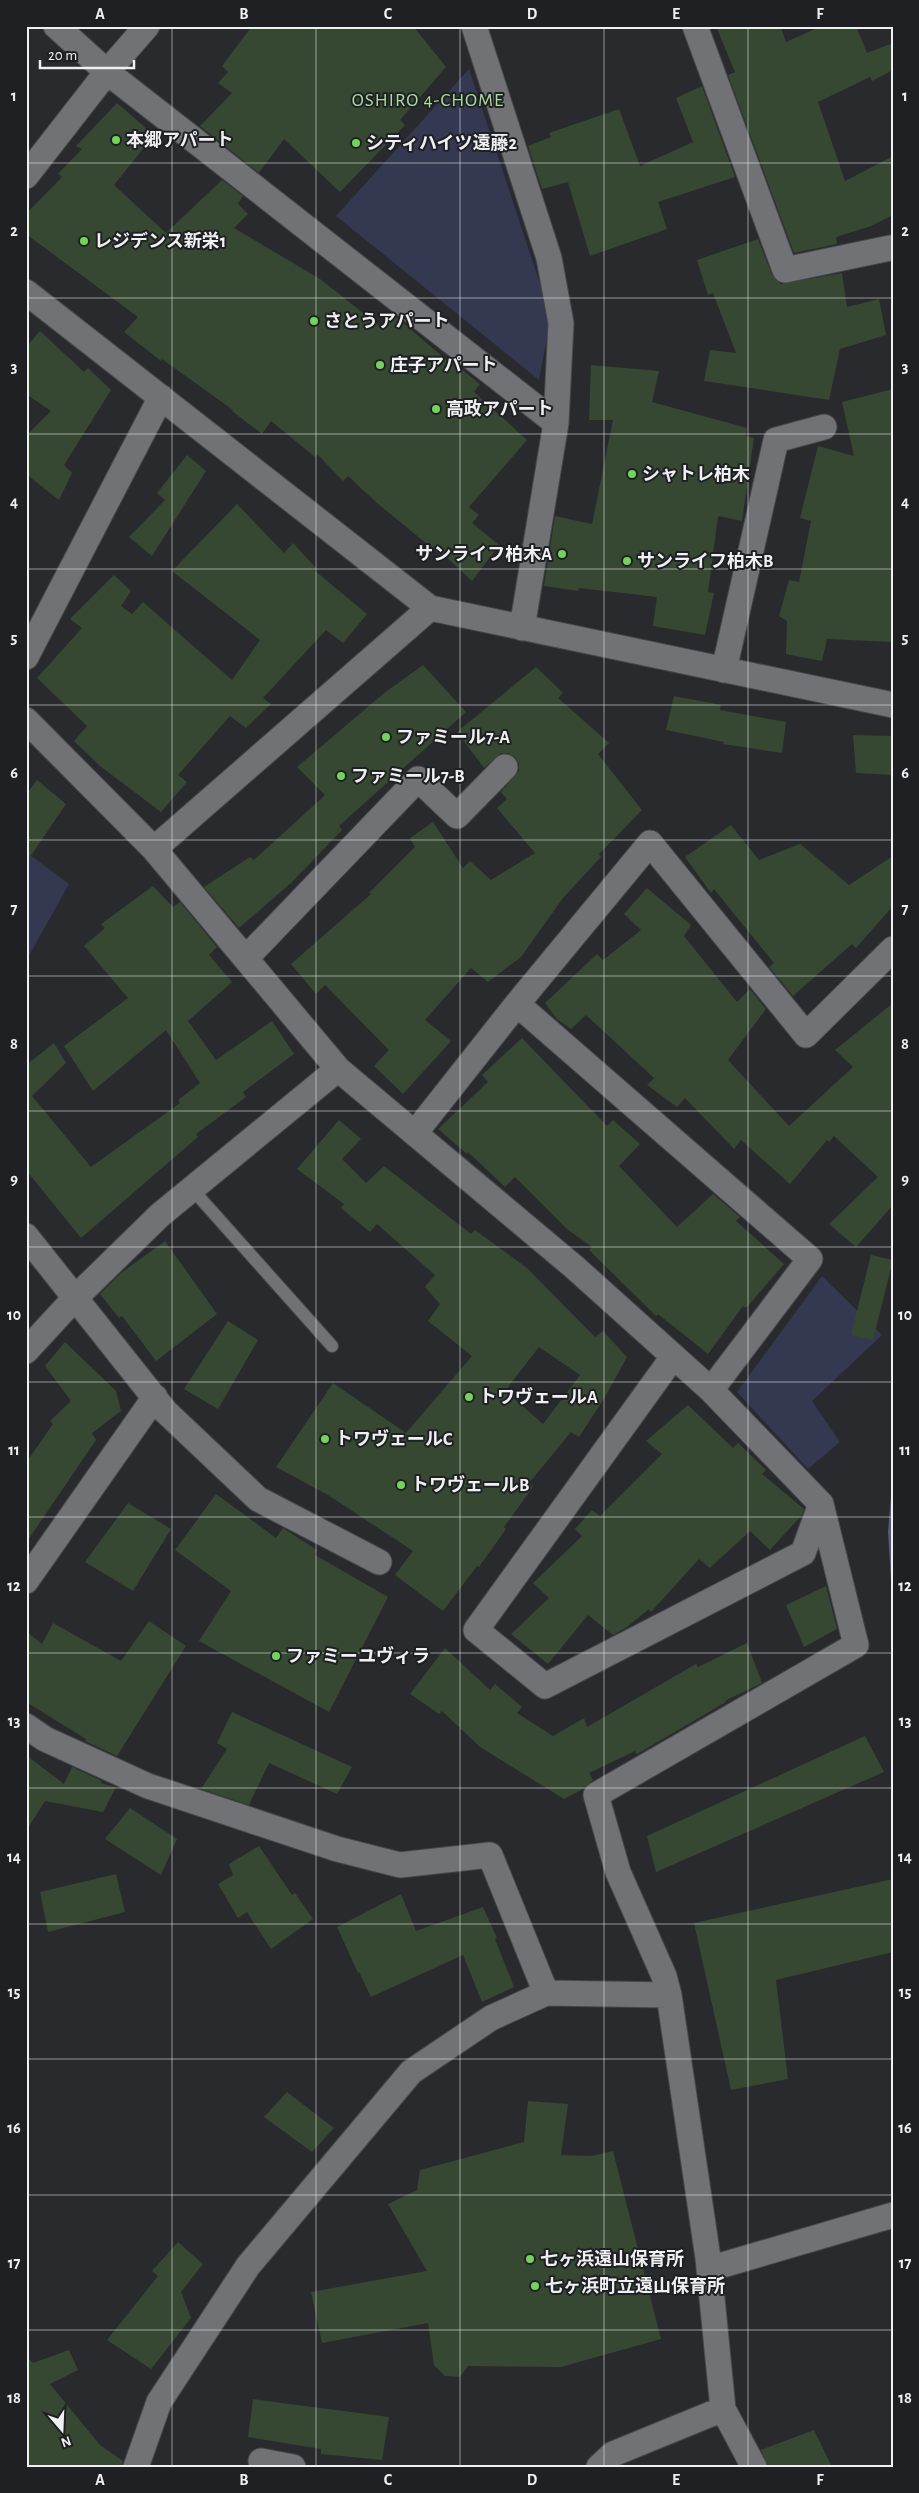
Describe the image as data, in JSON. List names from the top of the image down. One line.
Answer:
{"districts":["OSHIRO 4-CHOME"],"places":["本郷アパート","シティハイツ遠藤2","レジデンス新栄1","さとうアパート","庄子アパート","高政アパート","シャトレ柏木","サンライフ柏木A","サンライフ柏木B","ファミール7-A","ファミール7-B","トワヴェールA","トワヴェールC","トワヴェールB","ファミーユヴィラ","七ヶ浜遠山保育所","七ヶ浜町立遠山保育所"],"scale_bar":"20 m","north":"bottom","grid":{"columns":["A","B","C","D","E","F"],"rows":["1","2","3","4","5","6","7","8","9","10","11","12","13","14","15","16","17","18"]}}
